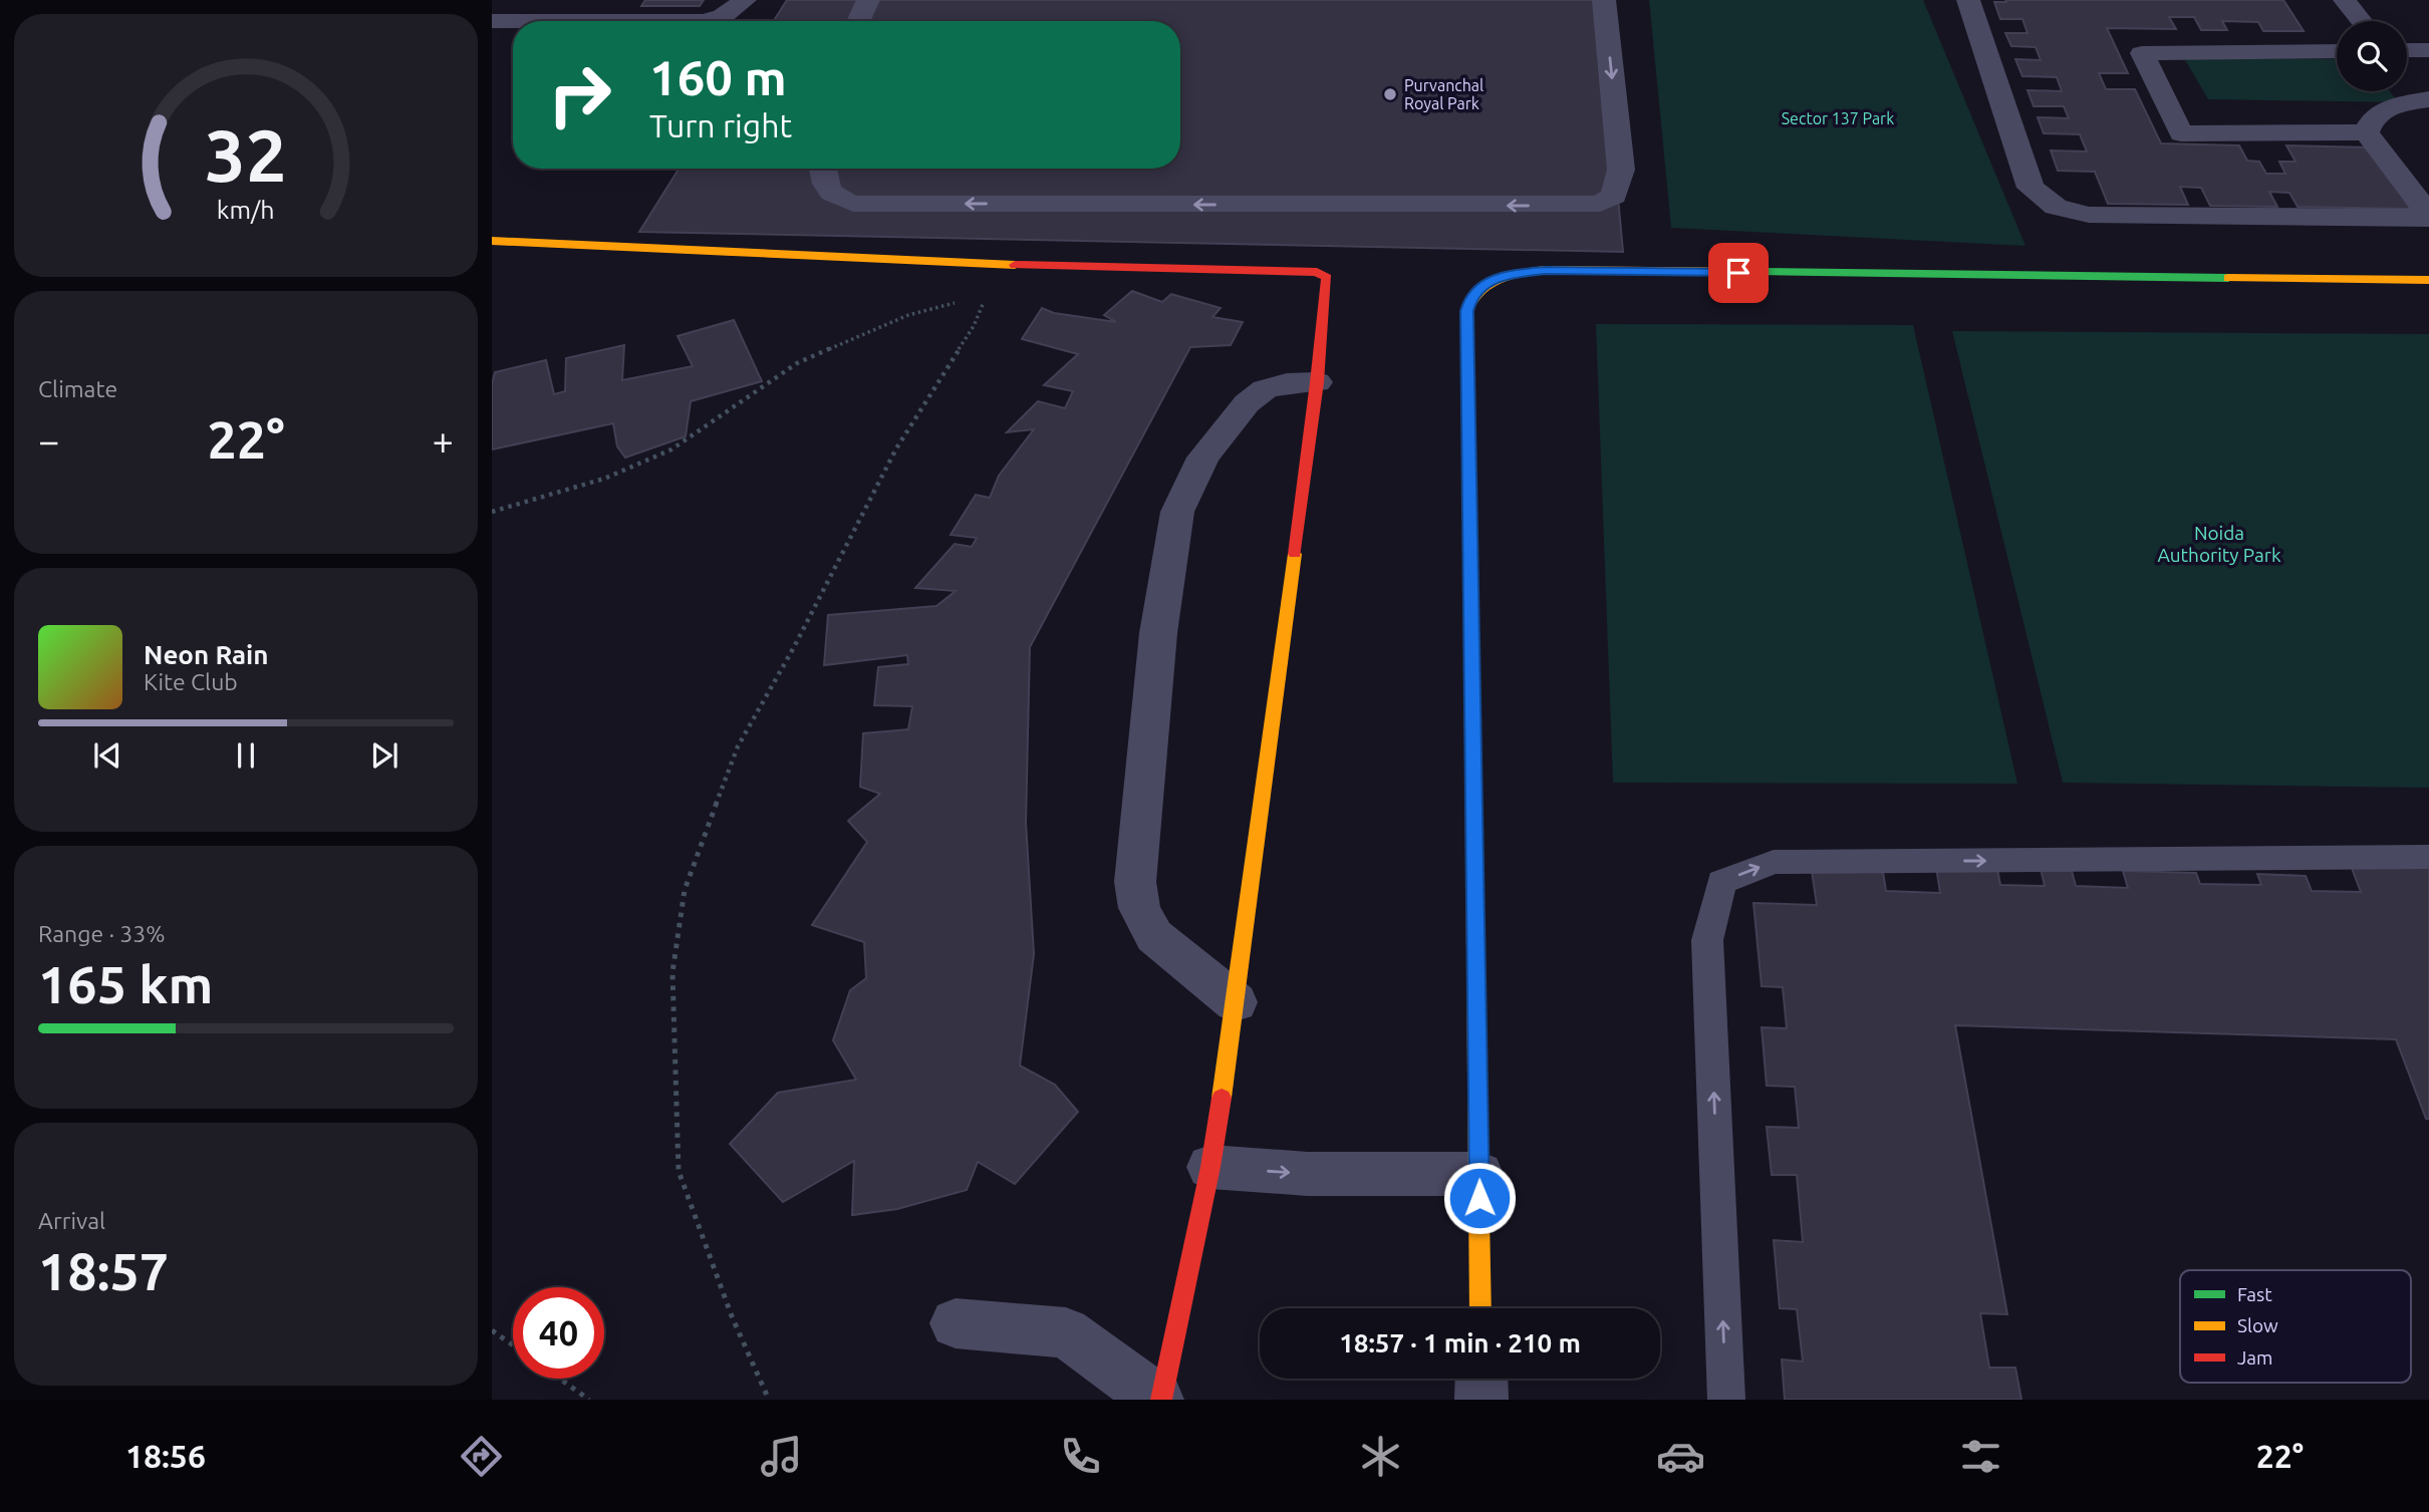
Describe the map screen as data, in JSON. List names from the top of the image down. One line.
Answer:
{"parks":["Sector 137 Park","Noida Authority Park"],"places":["Purvanchal Royal Park"],"legend":["Fast","Slow","Jam"],"page":{"turn":["160 m","Turn right"],"tile":["Climate",["Range · 33%","165 km"],["Arrival","18:57"]],"heat":["−","22°","+"],"song":["Neon Rain","Kite Club"],"limit":"40","trip":"18:57 · 1 min · 210 m","tabs":["18:56","22°"],"gauge":["32","km/h"]}}
